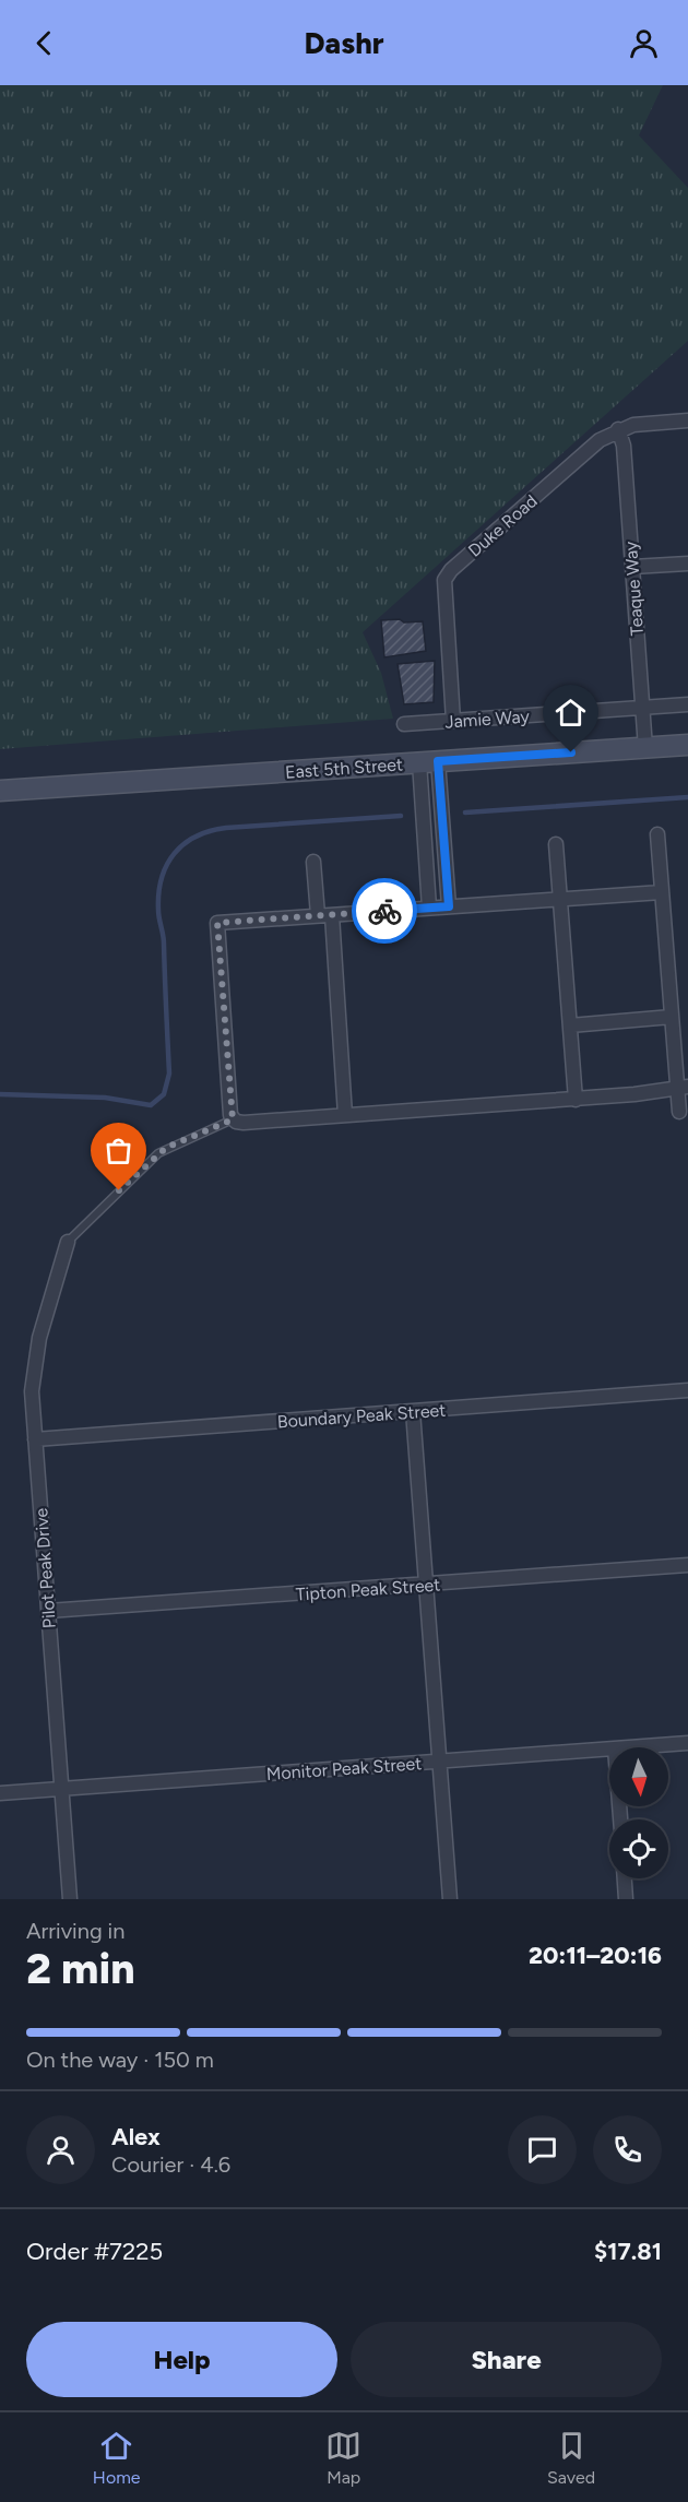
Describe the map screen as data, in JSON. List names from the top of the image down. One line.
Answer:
{"streets":{"main road":["East 5th Street"],"street":["Duke Road","Teaque Way","Jamie Way","Boundary Peak Street","Pilot Peak Drive","Tipton Peak Street","Monitor Peak Street"]},"crossings":[["Duke Road","Teaque Way"],["Duke Road","Jamie Way"],["Teaque Way","Jamie Way"],["Teaque Way","East 5th Street"],["Boundary Peak Street","Pilot Peak Drive"],["Pilot Peak Drive","Tipton Peak Street"],["Pilot Peak Drive","Monitor Peak Street"]],"north":"bottom","page":{"header":"Dashr","heading":["2 min","Arriving in","20:11–20:16"],"panel":["Alex","Courier · 4.6","Order #7225","$17.81"],"bar":"On the way · 150 m","buttons":["Help","Share"],"tabs":["Home","Map","Saved"]}}
